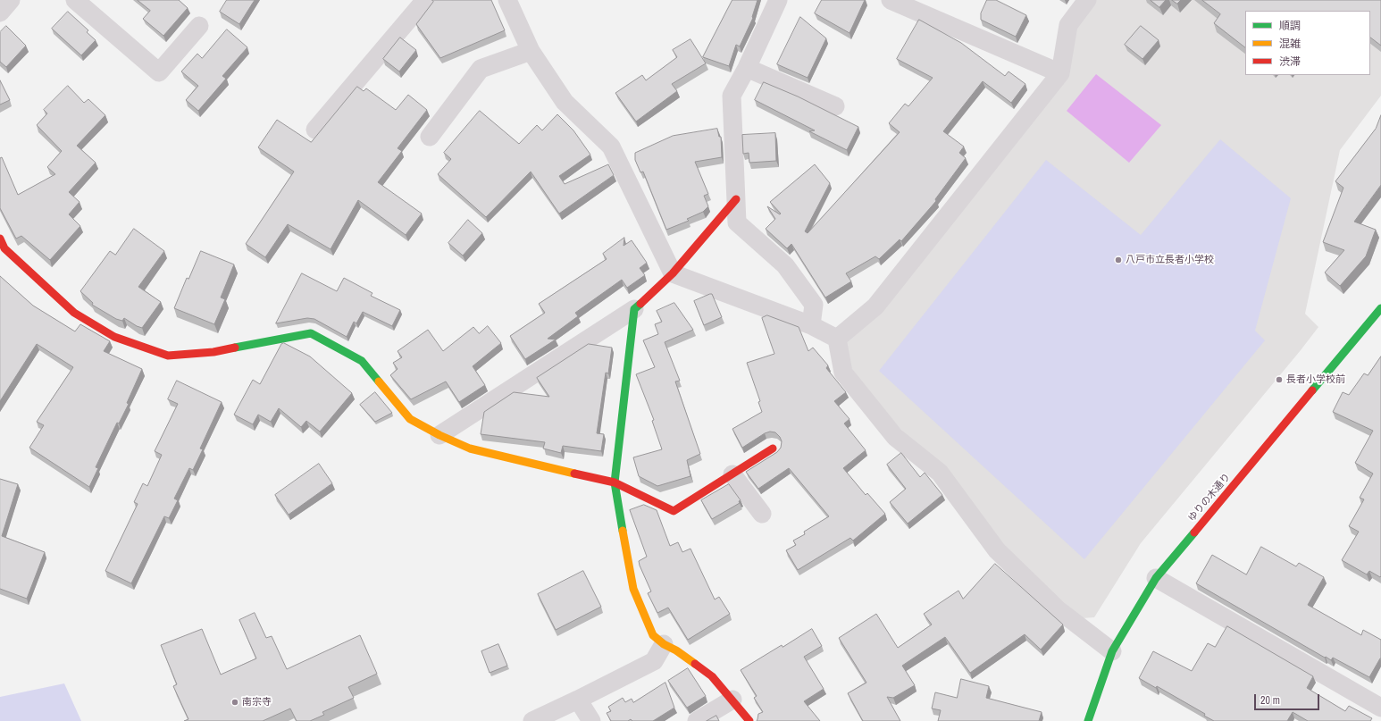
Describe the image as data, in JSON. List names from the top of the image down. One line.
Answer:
{"streets":{"street":["ゆりの木通り"]},"places":["八戸市立長者小学校","長者小学校前","南宗寺"],"legend":["順調","混雑","渋滞"],"scale_bar":"20 m"}
